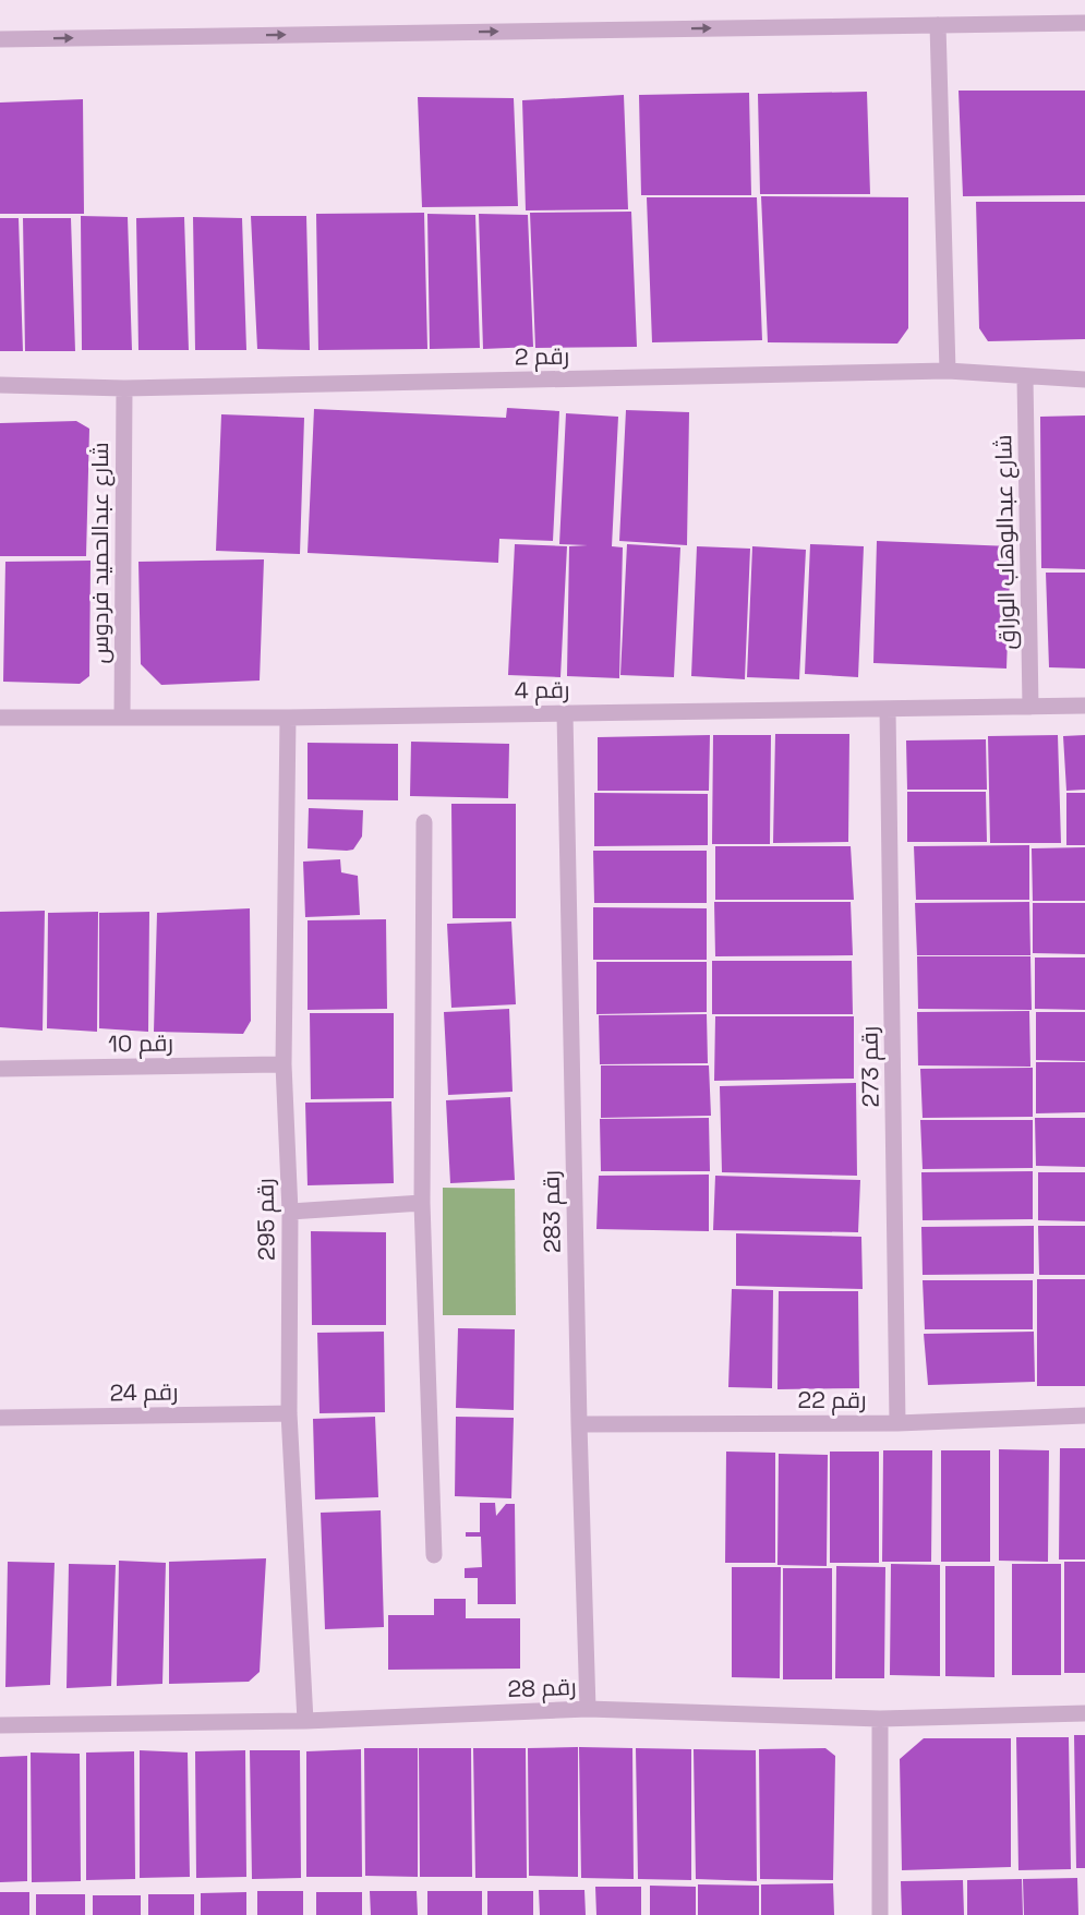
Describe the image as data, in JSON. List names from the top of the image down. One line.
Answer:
{"streets":{"street":["رقم 2","شارع عبدالوهاب الوراق","شارع عبدالحميد فردوس","رقم 4","رقم 10","رقم 273","رقم 283","رقم 295","رقم 24","رقم 22","رقم 28"]},"crossings":[["رقم 2","شارع عبدالوهاب الوراق"],["رقم 2","شارع عبدالحميد فردوس"],["شارع عبدالوهاب الوراق","رقم 4"],["شارع عبدالحميد فردوس","رقم 4"],["رقم 4","رقم 273"],["رقم 4","رقم 283"],["رقم 4","رقم 295"],["رقم 10","رقم 295"],["رقم 273","رقم 22"],["رقم 283","رقم 22"],["رقم 283","رقم 28"],["رقم 295","رقم 24"],["رقم 295","رقم 28"]]}
